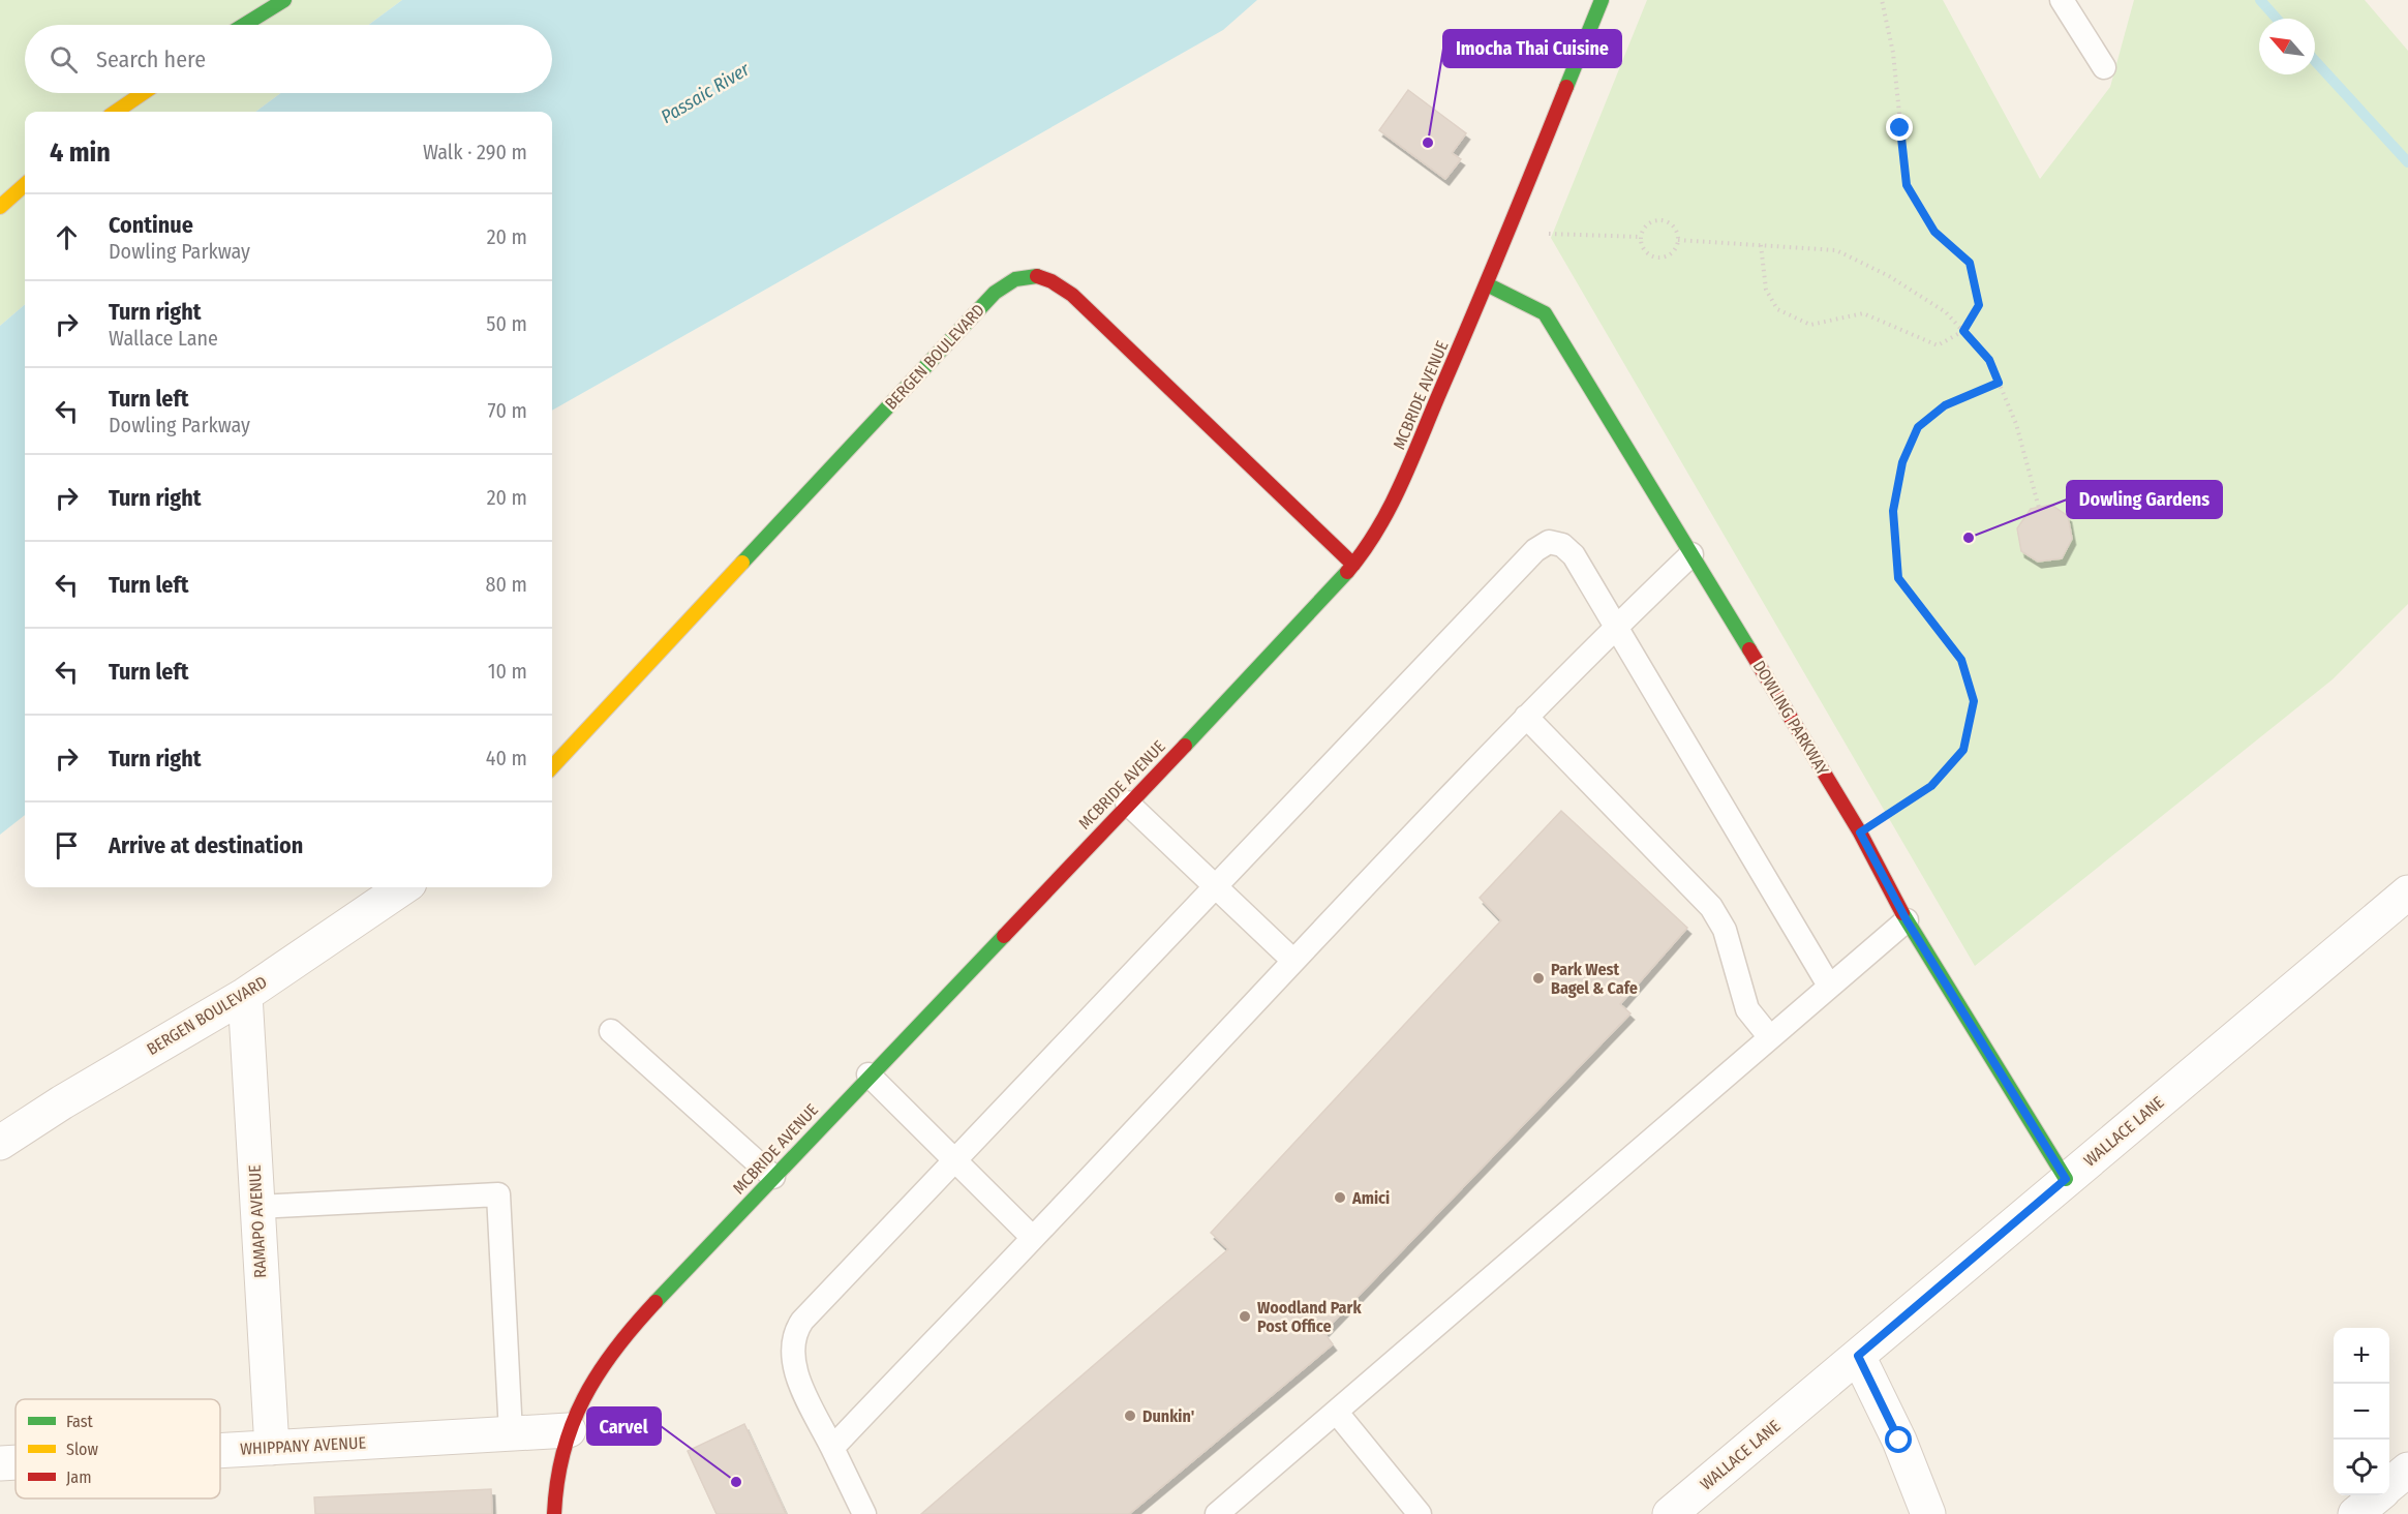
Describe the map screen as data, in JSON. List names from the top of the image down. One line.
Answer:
{"streets":{"street":["BERGEN BOULEVARD","MCBRIDE AVENUE","DOWLING PARKWAY","WALLACE LANE","RAMAPO AVENUE","WHIPPANY AVENUE"]},"crossings":[["BERGEN BOULEVARD","MCBRIDE AVENUE"],["BERGEN BOULEVARD","RAMAPO AVENUE"],["MCBRIDE AVENUE","DOWLING PARKWAY"],["MCBRIDE AVENUE","WHIPPANY AVENUE"],["DOWLING PARKWAY","WALLACE LANE"],["RAMAPO AVENUE","WHIPPANY AVENUE"]],"water":["Passaic River"],"places":["Imocha Thai Cuisine","Dowling Gardens","Park West Bagel & Cafe","Amici","Woodland Park Post Office","Dunkin'","Carvel"],"legend":["Fast","Slow","Jam"],"north":"top left","page":{"search":"Search here","heading":["4 min","Walk · 290 m"],"list":[["Continue","Dowling Parkway","20 m"],["Turn right","Wallace Lane","50 m"],["Turn left","Dowling Parkway","70 m"],["Turn right","20 m"],["Turn left","80 m"],["Turn left","10 m"],["Turn right","40 m"],"Arrive at destination"],"map_buttons":["+","−"]}}
